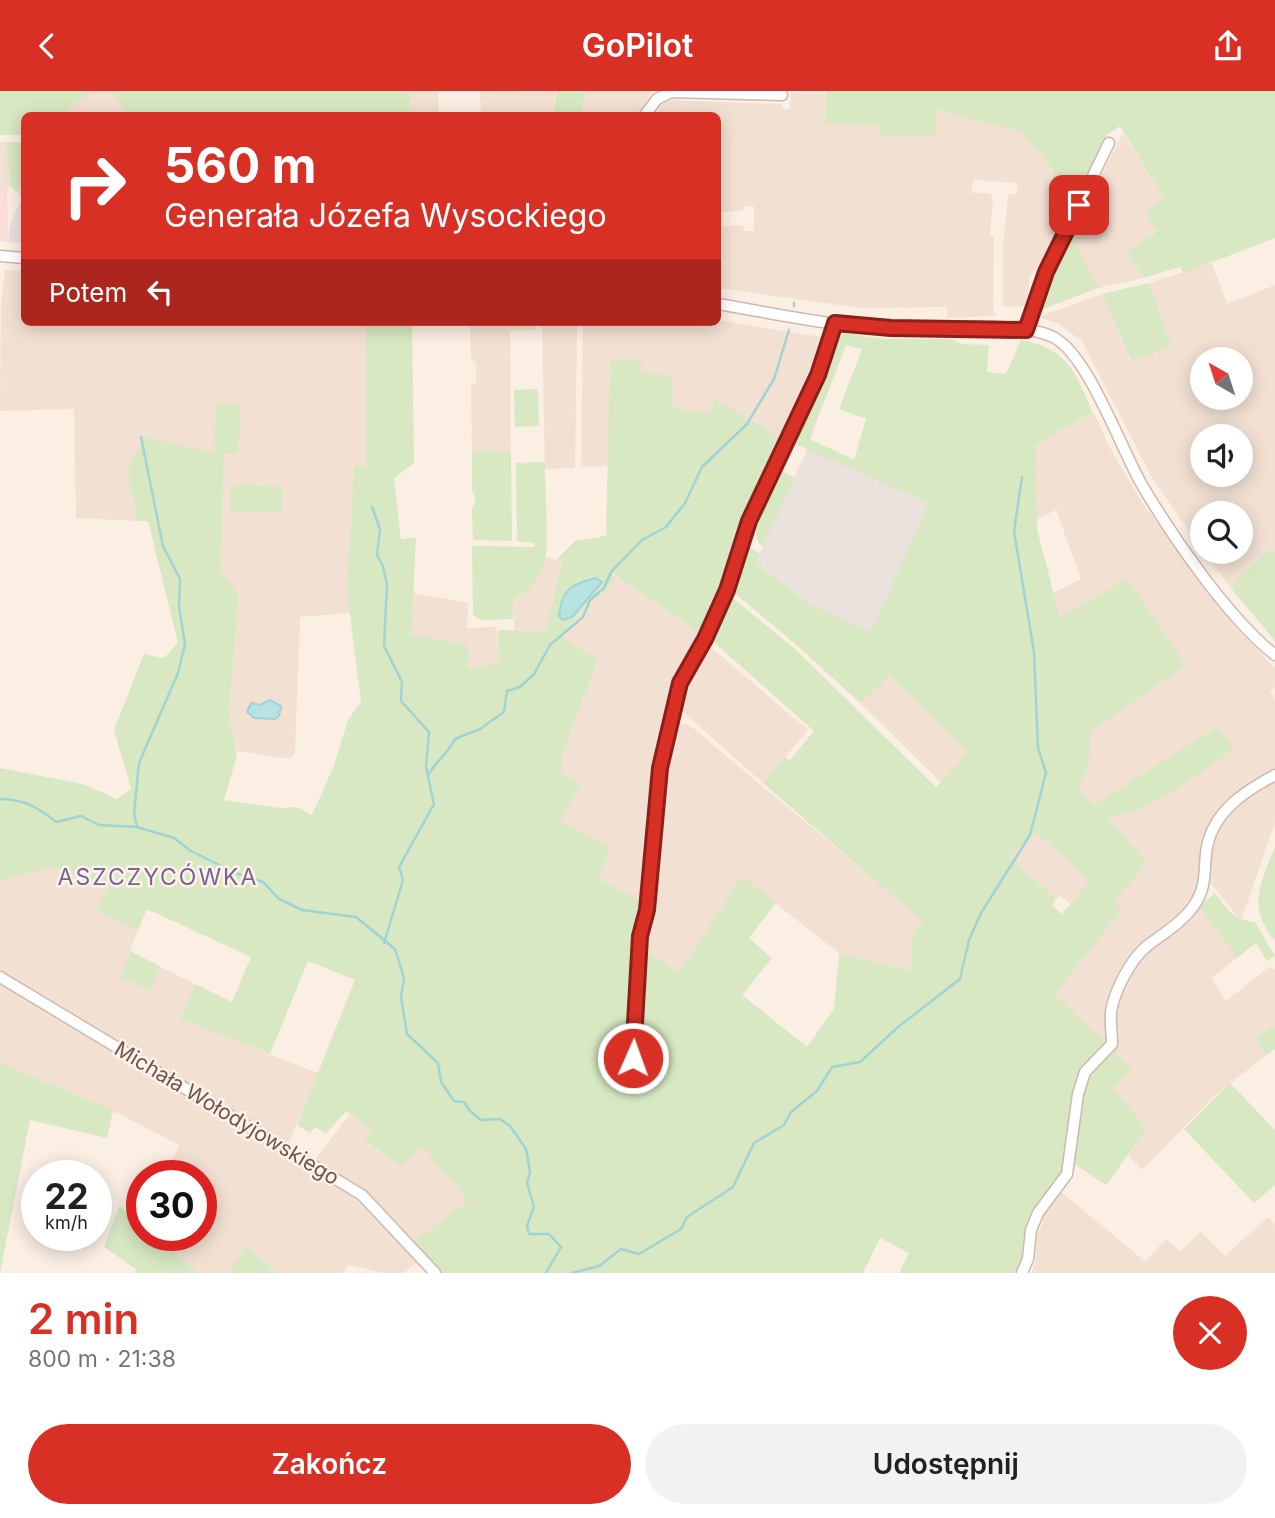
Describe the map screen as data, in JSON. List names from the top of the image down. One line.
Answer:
{"streets":{"street":["Michała Wołodyjowskiego"]},"districts":["ASZCZYCÓWKA"],"north":"top left","page":{"header":"GoPilot","turn":["560 m","Generała Józefa Wysockiego"],"then":"Potem","speed":"22 km/h","limit":"30","heading":["2 min","800 m · 21:38"],"buttons":["Zakończ","Udostępnij"]}}
